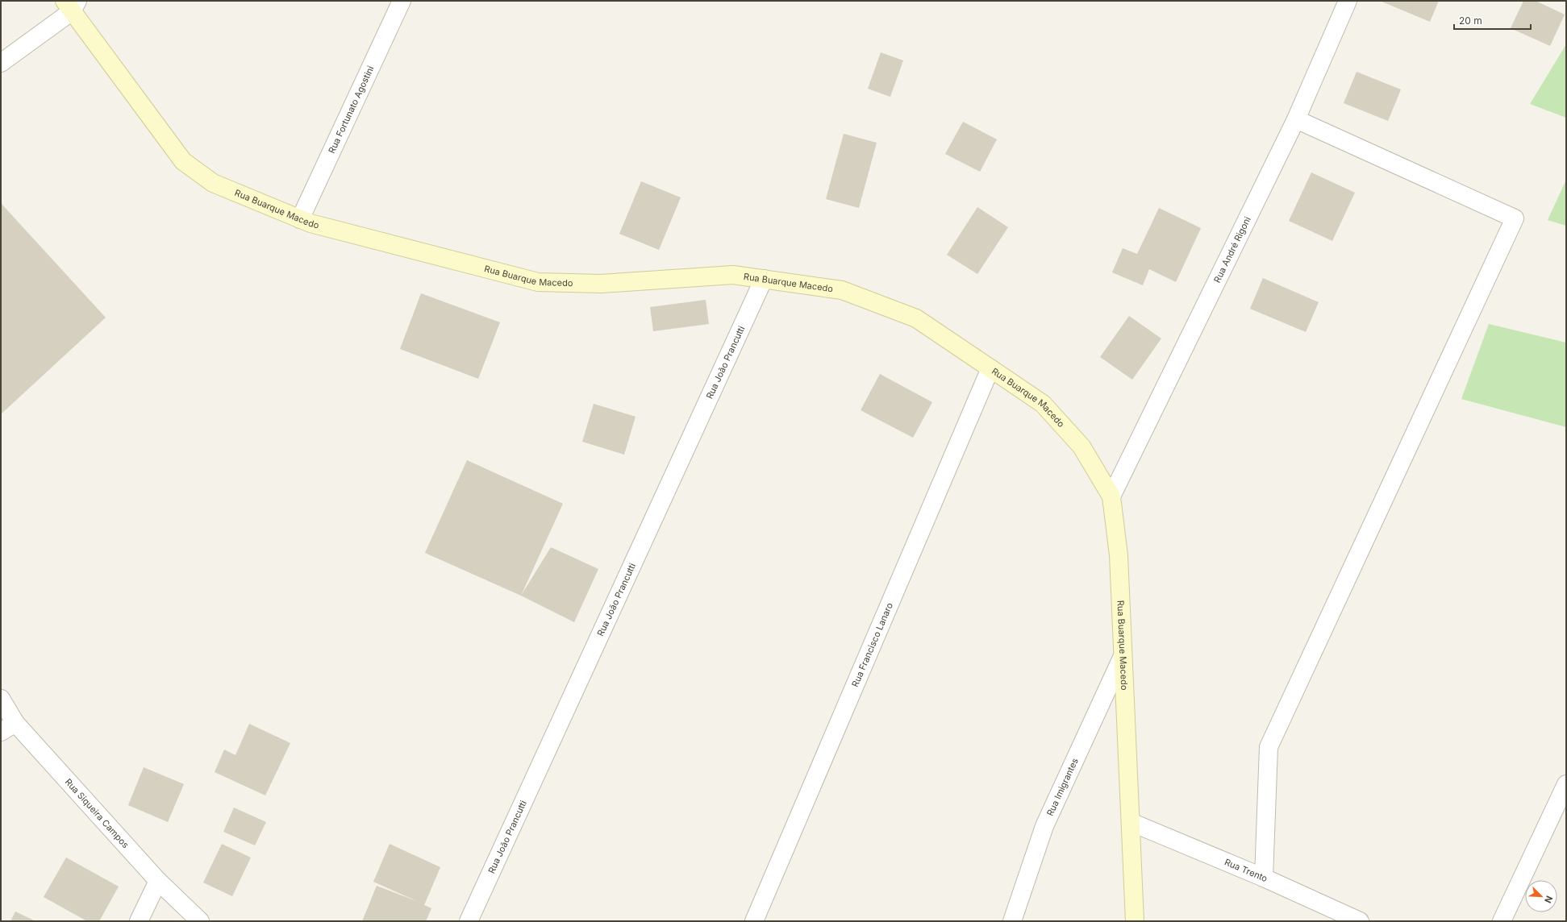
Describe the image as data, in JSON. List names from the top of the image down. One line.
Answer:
{"streets":{"main road":["Rua Buarque Macedo"],"street":["Rua Fortunato Agostini","Rua André Rigoni","Rua João Prancutti","Rua Francisco Lanaro","Rua Imigrantes","Rua Siqueira Campos","Rua Trento"]},"crossings":[["Rua Fortunato Agostini","Rua Buarque Macedo"],["Rua Buarque Macedo","Rua André Rigoni"],["Rua Buarque Macedo","Rua João Prancutti"],["Rua Buarque Macedo","Rua Francisco Lanaro"],["Rua Buarque Macedo","Rua Imigrantes"],["Rua Buarque Macedo","Rua Trento"]],"scale_bar":"20 m","north":"bottom right"}
